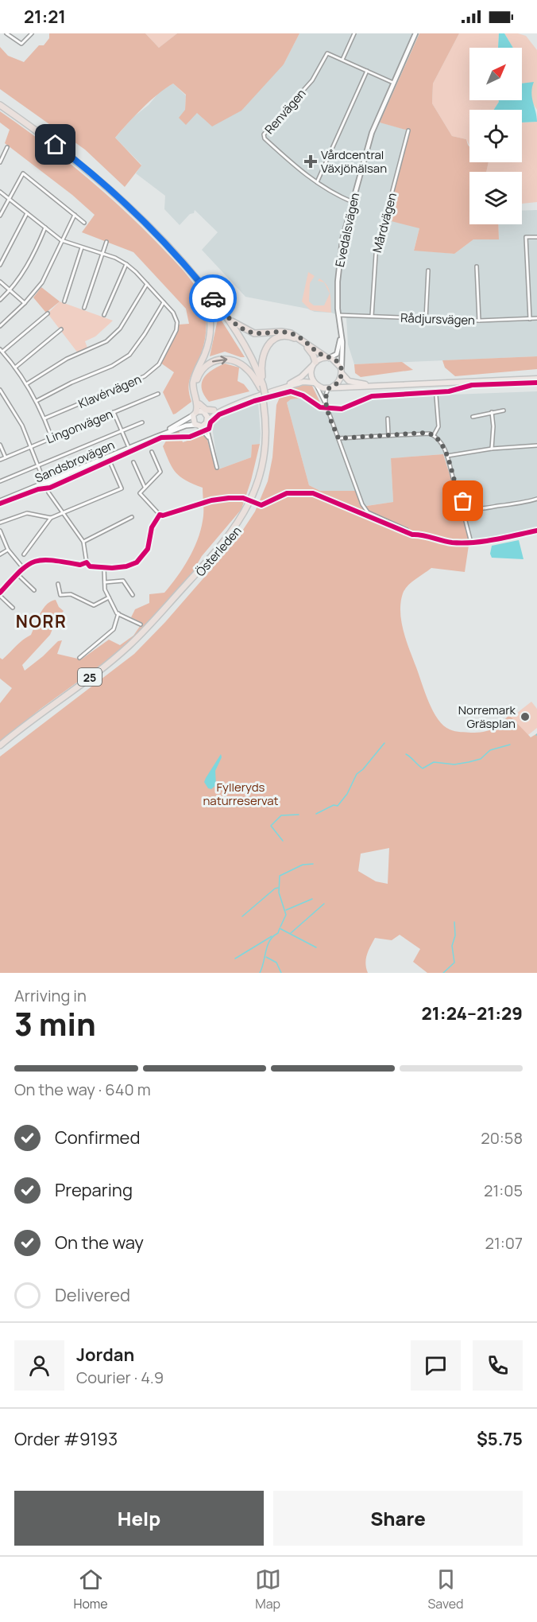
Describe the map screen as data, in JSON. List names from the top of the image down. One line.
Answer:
{"streets":{"highway":["Österleden","25"],"main road":["Sandsbrovägen"],"street":["Renvägen","Mårdvägen","Evedalsvägen","Rådjursvägen","Klavérvägen","Lingonvägen"]},"crossings":[["Renvägen","Evedalsvägen"],["Mårdvägen","Rådjursvägen"],["Evedalsvägen","Rådjursvägen"],["Österleden","25"]],"districts":["NORR"],"parks":["Fylleryds naturreservat"],"places":{"health":["Vårdcentral Växjöhälsan"],"other":["Norremark Gräsplan"]},"north":"top right","page":{"status":"21:21","heading":["3 min","Arriving in","21:24–21:29"],"panel":["Jordan","Courier · 4.9","Order #9193","$5.75"],"bar":"On the way · 640 m","list":[["Confirmed","20:58"],["Preparing","21:05"],["On the way","21:07"],"Delivered"],"buttons":["Help","Share"],"tabs":["Home","Map","Saved"]}}
